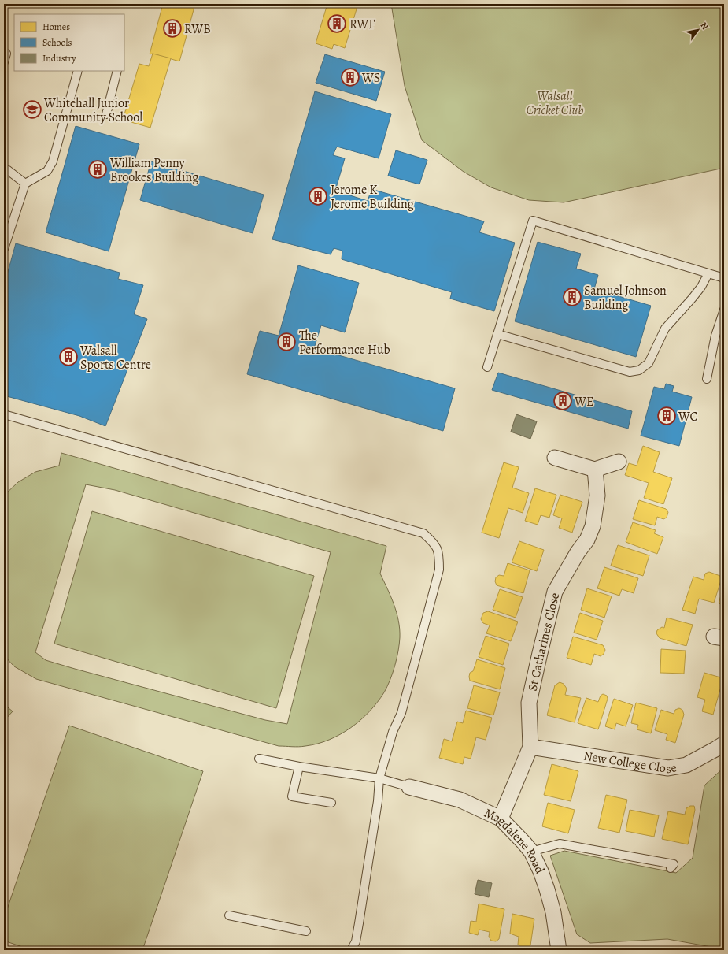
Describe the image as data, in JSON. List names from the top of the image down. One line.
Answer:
{"streets":{"street":["St Catharines Close","New College Close","Magdalene Road"]},"crossings":[["St Catharines Close","New College Close"],["St Catharines Close","Magdalene Road"]],"parks":["Walsall Cricket Club"],"places":{"building":["RWF","RWB","WS","William Penny Brookes Building","Jerome K Jerome Building","Samuel Johnson Building","The Performance Hub","Walsall Sports Centre","WE","WC"],"school or university":["Whitehall Junior Community School"]},"legend":["Homes","Schools","Industry"],"north":"top right"}
